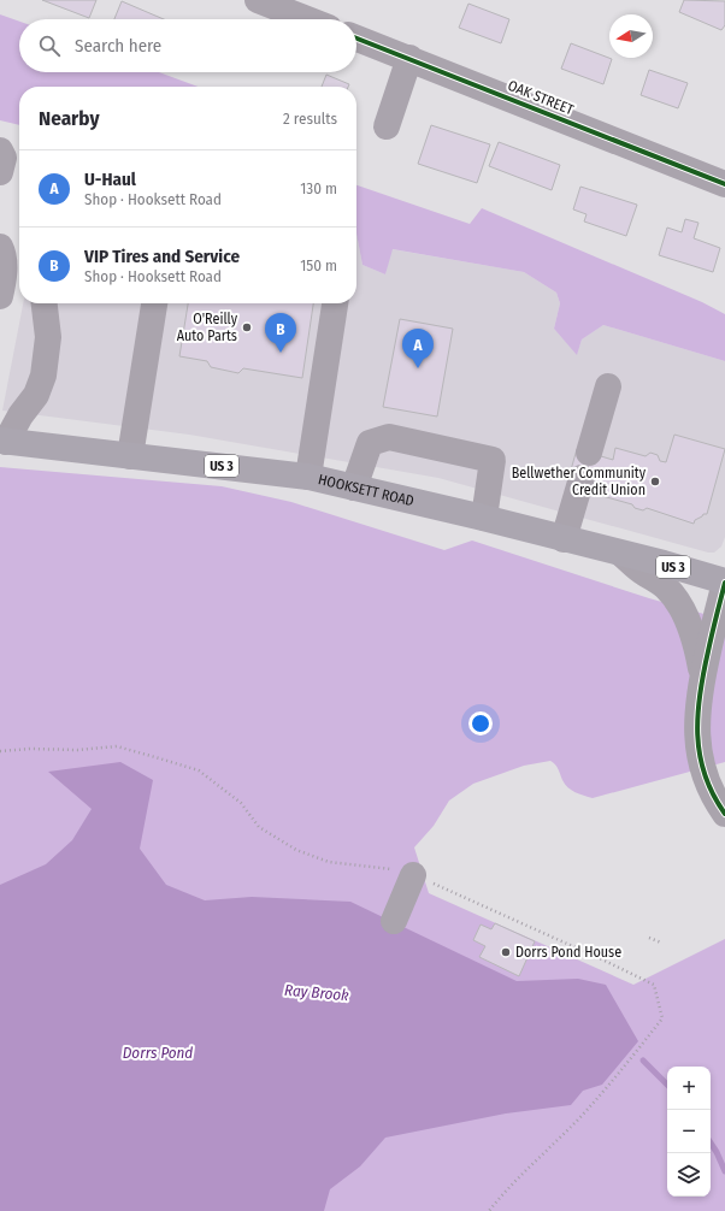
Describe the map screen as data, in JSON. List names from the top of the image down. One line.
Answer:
{"streets":{"main road":["US 3","HOOKSETT ROAD"],"street":["OAK STREET"]},"water":["Ray Brook","Dorrs Pond"],"places":["O'Reilly Auto Parts","Bellwether Community Credit Union","Dorrs Pond House"],"north":"left","page":{"search":"Search here","heading":["Nearby","2 results"],"list":[{"mark":"A","name":"U-Haul","note":"Shop · Hooksett Road","value":"130 m"},{"mark":"B","name":"VIP Tires and Service","note":"Shop · Hooksett Road","value":"150 m"}],"pins":["B","A"],"map_buttons":["+","−"]}}
